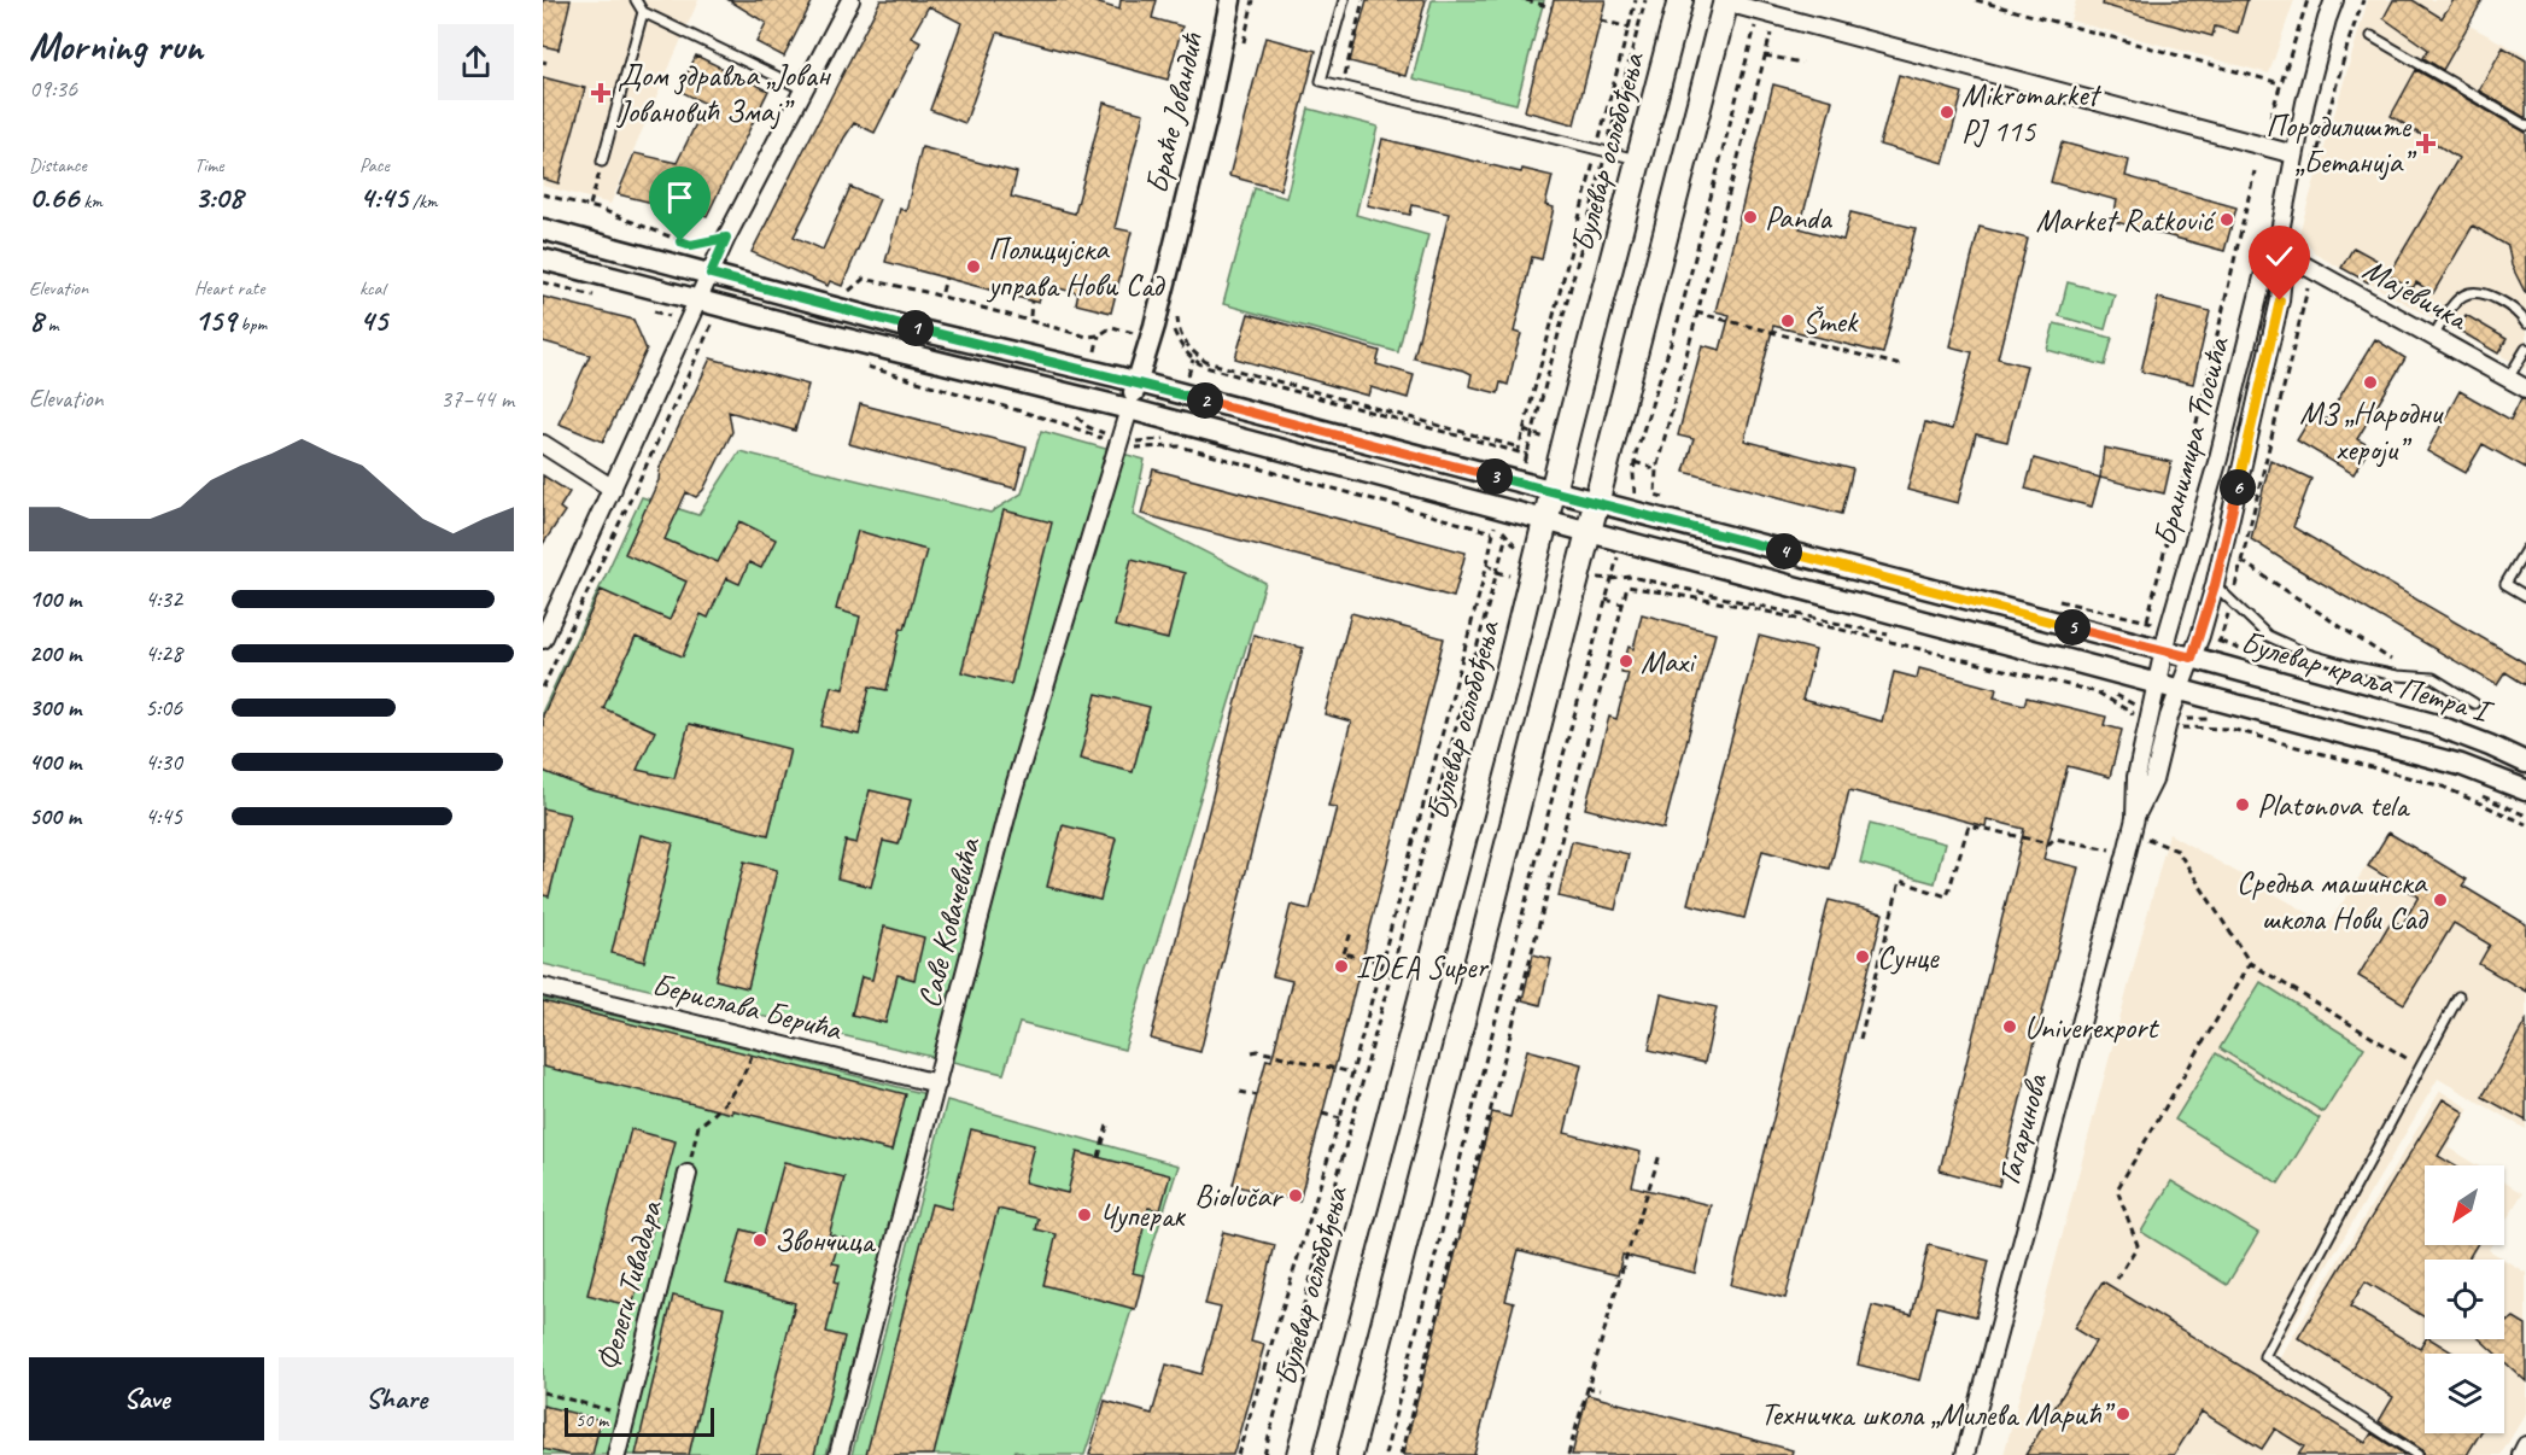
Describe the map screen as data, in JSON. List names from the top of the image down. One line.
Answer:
{"streets":{"main road":["Булевар ослобођења"],"street":["Браће Јовандић","Мајевичка","Бранимира Ћосића","Булевар краља Петра I","Саве Ковачевића","Берислава Берића","Гагаринова","Фелеги Тивадара"]},"crossings":[["Браће Јовандић","Булевар краља Петра I"],["Браће Јовандић","Саве Ковачевића"],["Булевар ослобођења","Булевар краља Петра I"],["Мајевичка","Бранимира Ћосића"],["Бранимира Ћосића","Булевар краља Петра I"],["Бранимира Ћосића","Гагаринова"],["Булевар краља Петра I","Саве Ковачевића"],["Булевар краља Петра I","Гагаринова"],["Саве Ковачевића","Берислава Берића"]],"places":{"health":["Дом здравља „Јован Јовановић Змај”","Породилиште „Бетанија”"],"other":["Mikromarket PJ 115","Panda","Market Ratković","Полицијска управа Нови Сад","Šmek","МЗ „Народни хероји”","Maxi","Platonova tela","Средња машинска школа Нови Сад","Сунце","IDEA Super","Univerexport","Biolučar","Чуперак","Звончица","Техничка школа „Милева Марић”"]},"scale_bar":"50 m","north":"bottom left","page":{"heading":["Morning run","09:36"],"stats":[["Distance","0.66 km"],["Time","3:08"],["Pace","4:45 /km"],["Elevation","8 m"],["Heart rate","159 bpm"],["kcal","45"]],"pins":["1","2","3","6","4","5"],"chart":["Elevation","37–44 m"],"list":[{"name":"100 m","note":"4:32"},{"name":"200 m","note":"4:28"},{"name":"300 m","note":"5:06"},{"name":"400 m","note":"4:30"},{"name":"500 m","note":"4:45"}],"buttons":["Save","Share"],"scale":"50 m"}}
